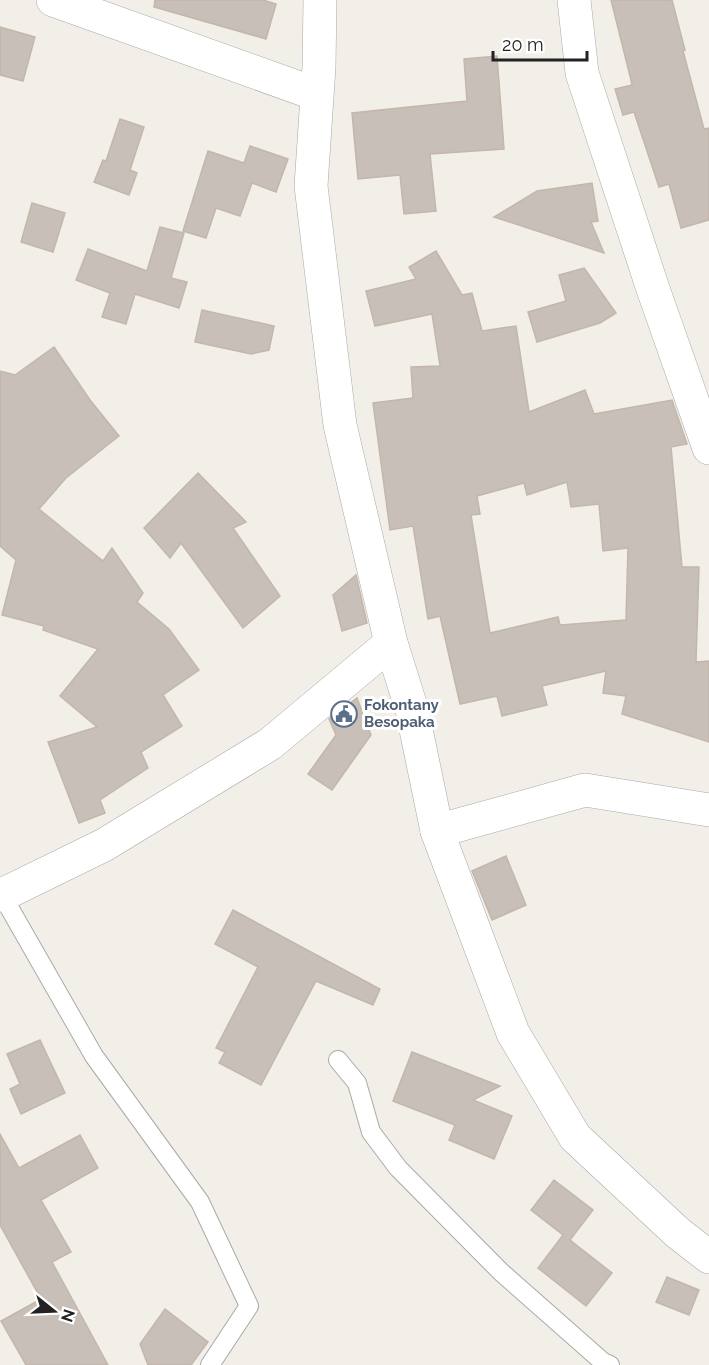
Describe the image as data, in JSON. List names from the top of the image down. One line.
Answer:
{"places":{"public building":["Fokontany Besopaka"]},"scale_bar":"20 m","north":"right"}
